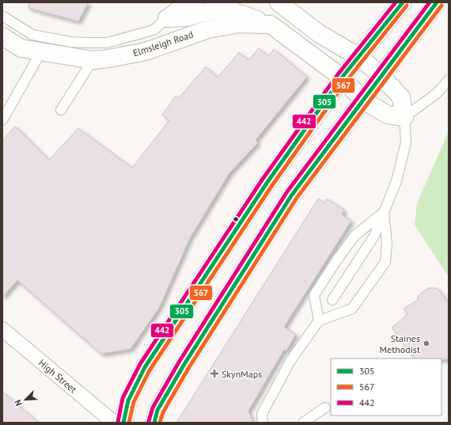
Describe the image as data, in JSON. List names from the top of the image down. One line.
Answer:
{"streets":{"street":["Elmsleigh Road","High Street"]},"places":{"other":["Staines Methodist"],"health":["SkynMaps"]},"lines":["transit line 305","transit line 442","transit line 567"],"legend":["305","567","442"],"north":"bottom left"}
